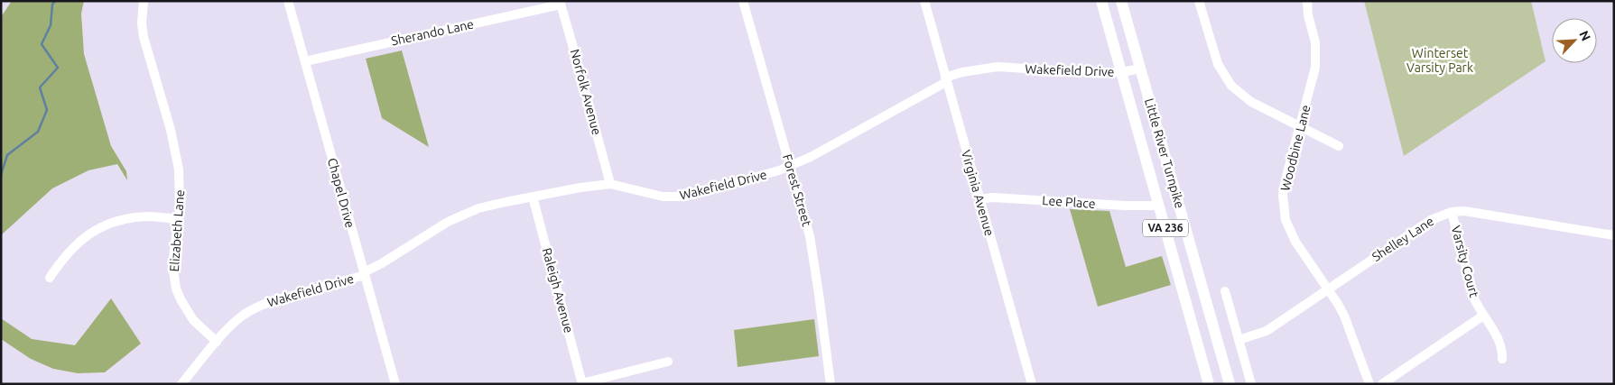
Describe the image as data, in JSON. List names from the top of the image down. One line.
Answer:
{"streets":{"main road":["Little River Turnpike","VA 236"],"street":["Sherando Lane","Wakefield Drive","Norfolk Avenue","Woodbine Lane","Forest Street","Chapel Drive","Virginia Avenue","Lee Place","Elizabeth Lane","Shelley Lane","Varsity Court","Raleigh Avenue"]},"crossings":[["Sherando Lane","Norfolk Avenue"],["Sherando Lane","Chapel Drive"],["Wakefield Drive","Norfolk Avenue"],["Wakefield Drive","Little River Turnpike"],["Wakefield Drive","Forest Street"],["Wakefield Drive","Chapel Drive"],["Wakefield Drive","Virginia Avenue"],["Wakefield Drive","Elizabeth Lane"],["Wakefield Drive","Raleigh Avenue"],["Woodbine Lane","Shelley Lane"],["Little River Turnpike","Lee Place"],["Virginia Avenue","Lee Place"],["Shelley Lane","Varsity Court"]],"parks":["Winterset Varsity Park"],"north":"top right"}
